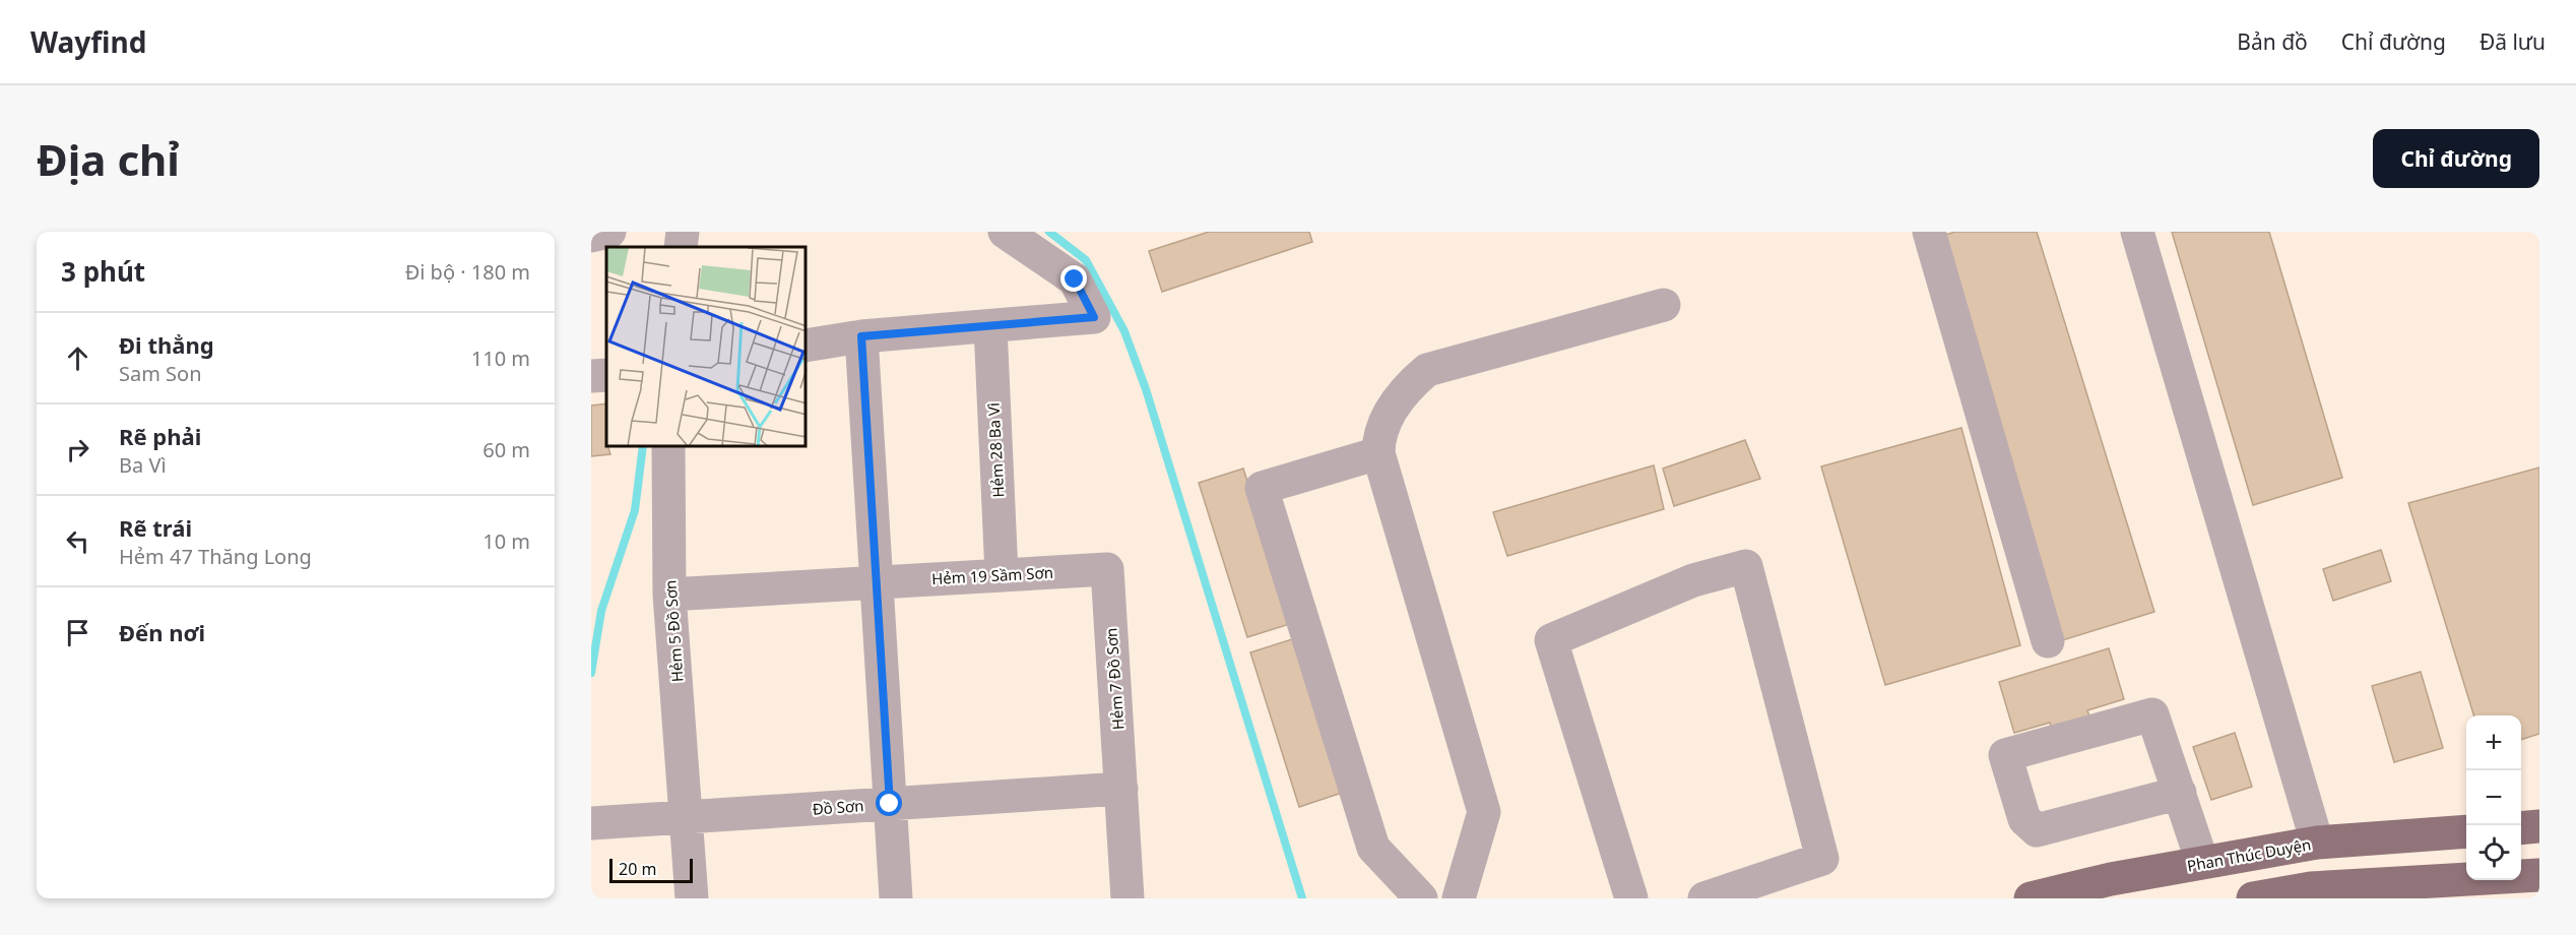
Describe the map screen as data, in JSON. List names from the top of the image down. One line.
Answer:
{"streets":{"main road":["Phan Thúc Duyện"],"street":["Hẻm 28 Ba Vì","Hẻm 19 Sầm Sơn","Hẻm 5 Đồ Sơn","Hẻm 7 Đồ Sơn","Đồ Sơn"]},"crossings":[["Hẻm 28 Ba Vì","Hẻm 19 Sầm Sơn"],["Hẻm 19 Sầm Sơn","Hẻm 5 Đồ Sơn"],["Hẻm 19 Sầm Sơn","Hẻm 7 Đồ Sơn"],["Hẻm 5 Đồ Sơn","Đồ Sơn"],["Hẻm 7 Đồ Sơn","Đồ Sơn"]],"scale_bar":"20 m","page":{"header":"Wayfind","nav":["Bản đồ","Chỉ đường","Đã lưu"],"buttons":"Chỉ đường","title":"Địa chỉ","heading":["3 phút","Đi bộ · 180 m"],"list":[["Đi thẳng","Sam Son","110 m"],["Rẽ phải","Ba Vì","60 m"],["Rẽ trái","Hẻm 47 Thăng Long","10 m"],"Đến nơi"],"map_buttons":["+","−"],"scale":"20 m"}}
